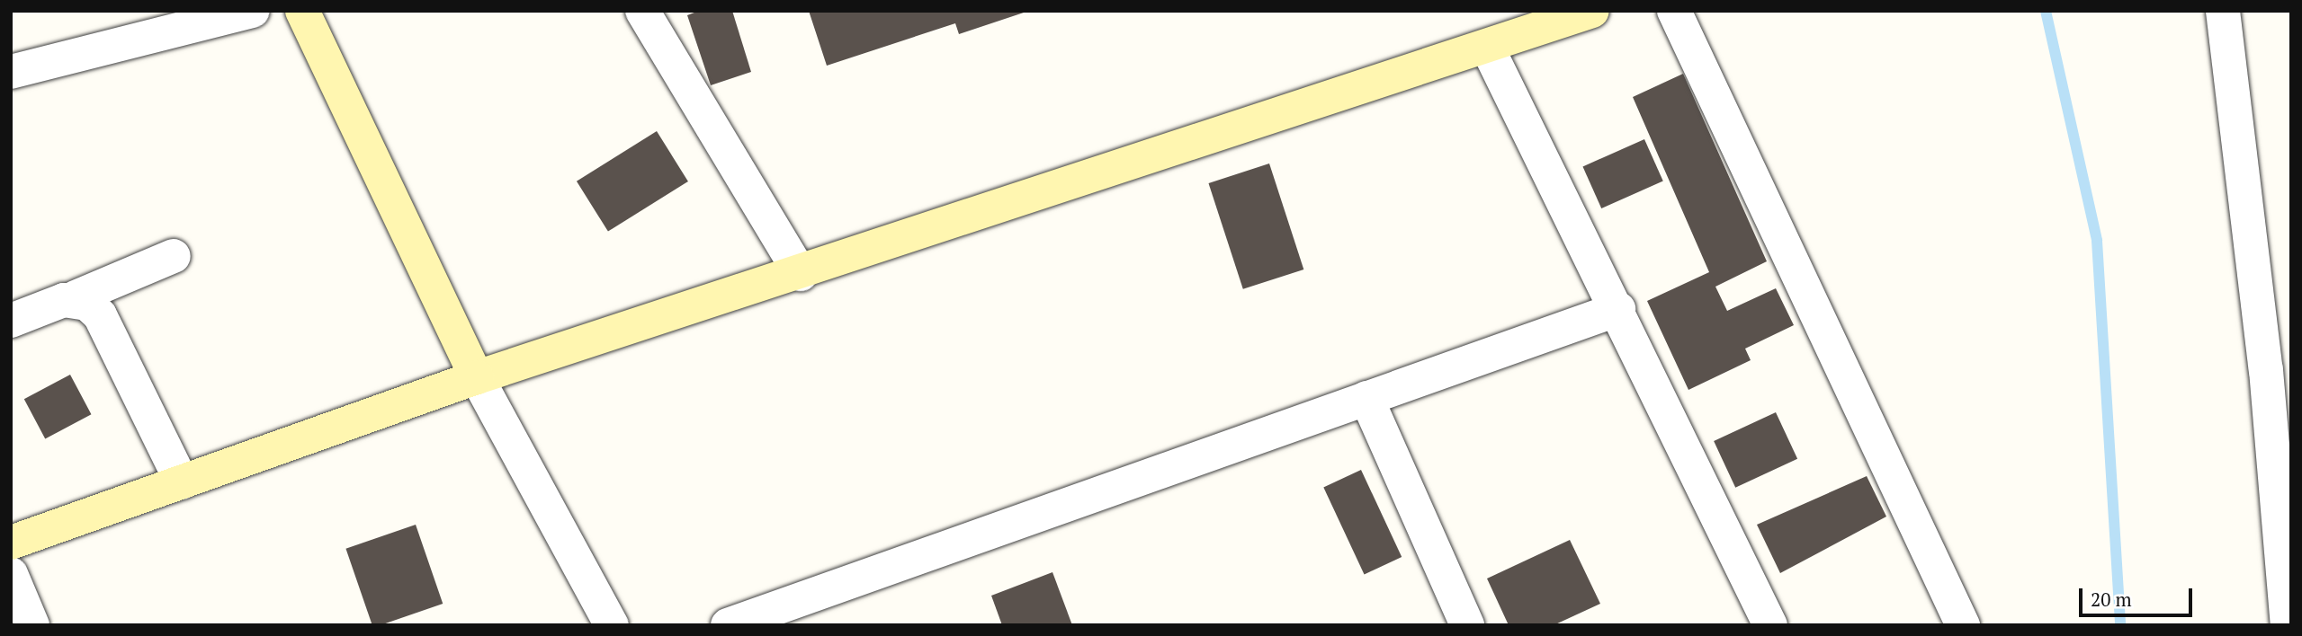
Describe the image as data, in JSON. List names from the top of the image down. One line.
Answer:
{"scale_bar":"20 m"}
